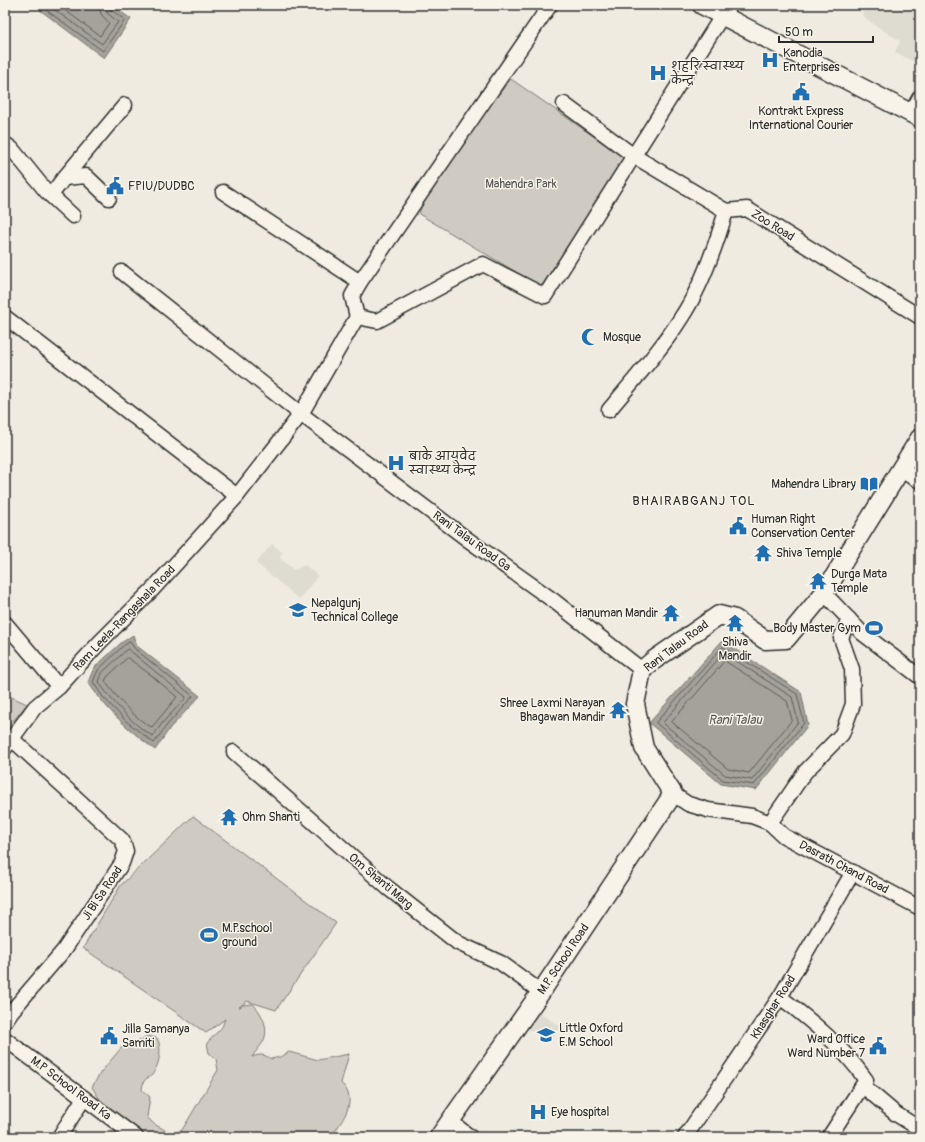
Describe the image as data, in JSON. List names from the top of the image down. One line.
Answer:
{"streets":{"main road":["Rani Talau Road","M.P. School Road"],"street":["Zoo Road","Rani Talau Road Ga","Ram Leela-Rangashala Road","Dasrath Chand Road","Om Shanti Marg","Ji Bi Sa Road","Khasghar Road","M.P School Road Ka"]},"crossings":[["Rani Talau Road Ga","Ram Leela-Rangashala Road"],["Rani Talau Road Ga","Rani Talau Road"],["Ram Leela-Rangashala Road","Ji Bi Sa Road"],["Rani Talau Road","M.P. School Road"],["Dasrath Chand Road","Khasghar Road"],["Om Shanti Marg","M.P. School Road"]],"districts":["BHAIRABGANJ TOL"],"water":["Rani Talau"],"parks":["Mahendra Park"],"places":{"hospital":["Kanodia Enterprises","शहरि स्वास्थ्य केन्द्र","बाके आयुवेद स्वास्थ्य केन्द्र","Eye hospital"],"public building":["Kontrakt Express International Courier","FPIU/DUDBC","Human Right Conservation Center","Jilla Samanya Samiti","Ward Office Ward Number 7"],"mosque":["Mosque"],"library":["Mahendra Library"],"temple":["Shiva Temple","Durga Mata Temple","Hanuman Mandir","Shiva Mandir","Shree Laxmi Narayan Bhagawan Mandir","Ohm Shanti"],"school or university":["Nepalgunj Technical College","Little Oxford E.M School"],"sports":["Body Master Gym","M.P.school ground"]},"scale_bar":"50 m"}
